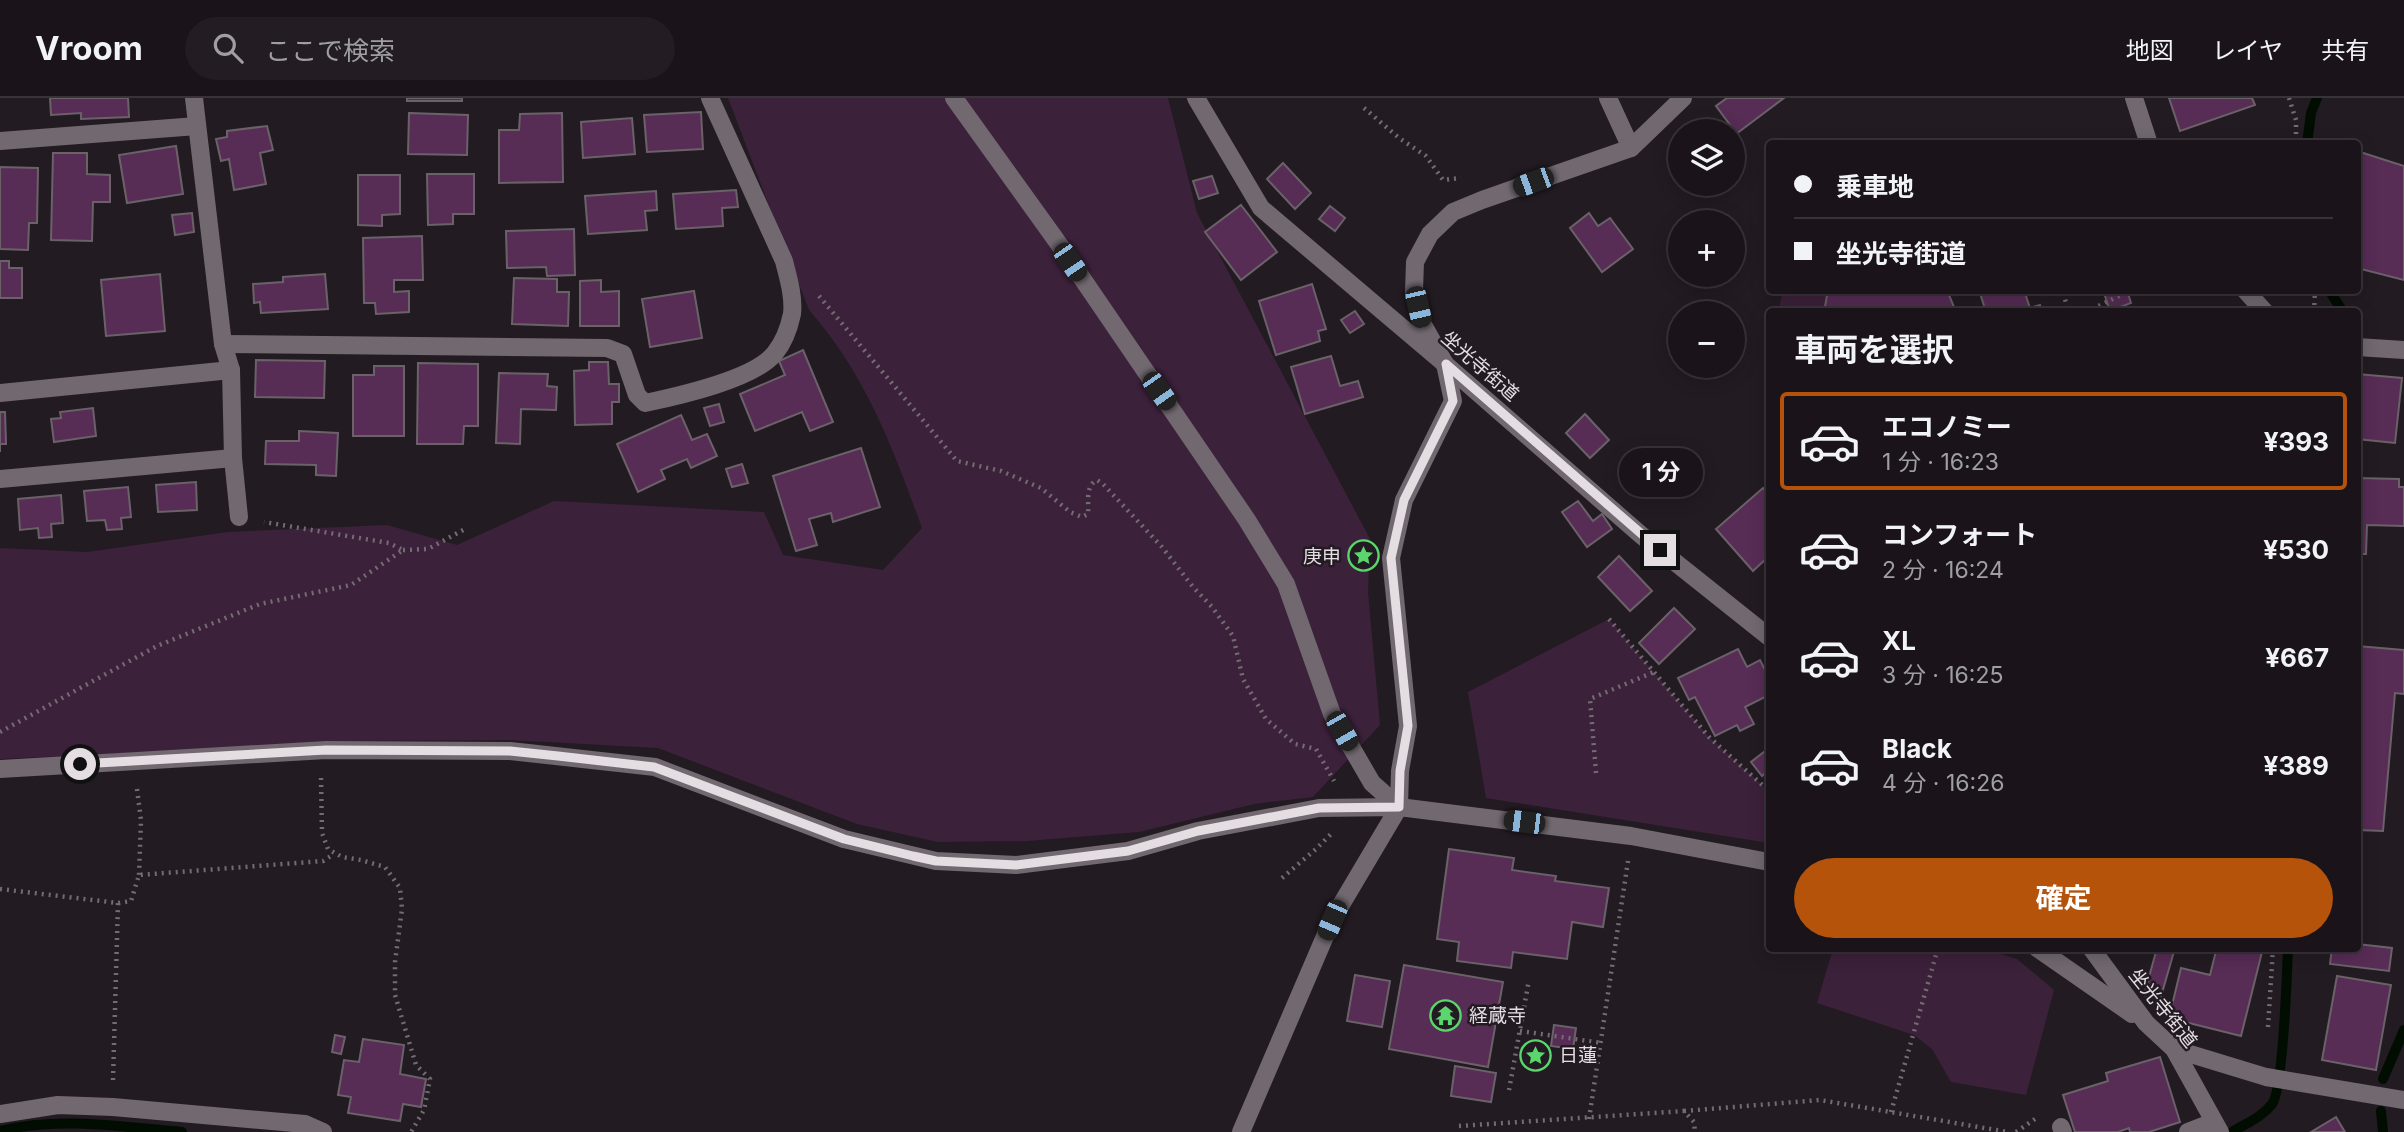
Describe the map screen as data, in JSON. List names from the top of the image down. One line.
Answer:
{"streets":{"street":["坐光寺街道"]},"places":{"place":["庚申","日蓮"],"temple":["経蔵寺"]},"page":{"header":"Vroom","search":"ここで検索","nav":["地図","レイヤ","共有"],"map_buttons":["+","−"],"banner":["乗車地","坐光寺街道"],"heading":"車両を選択","list":[{"name":"エコノミー","note":"1 分 · 16:23","value":"¥393"},{"name":"コンフォート","note":"2 分 · 16:24","value":"¥530"},{"name":"XL","note":"3 分 · 16:25","value":"¥667"},{"name":"Black","note":"4 分 · 16:26","value":"¥389"}],"bubble":"1 分","buttons":"確定"}}
